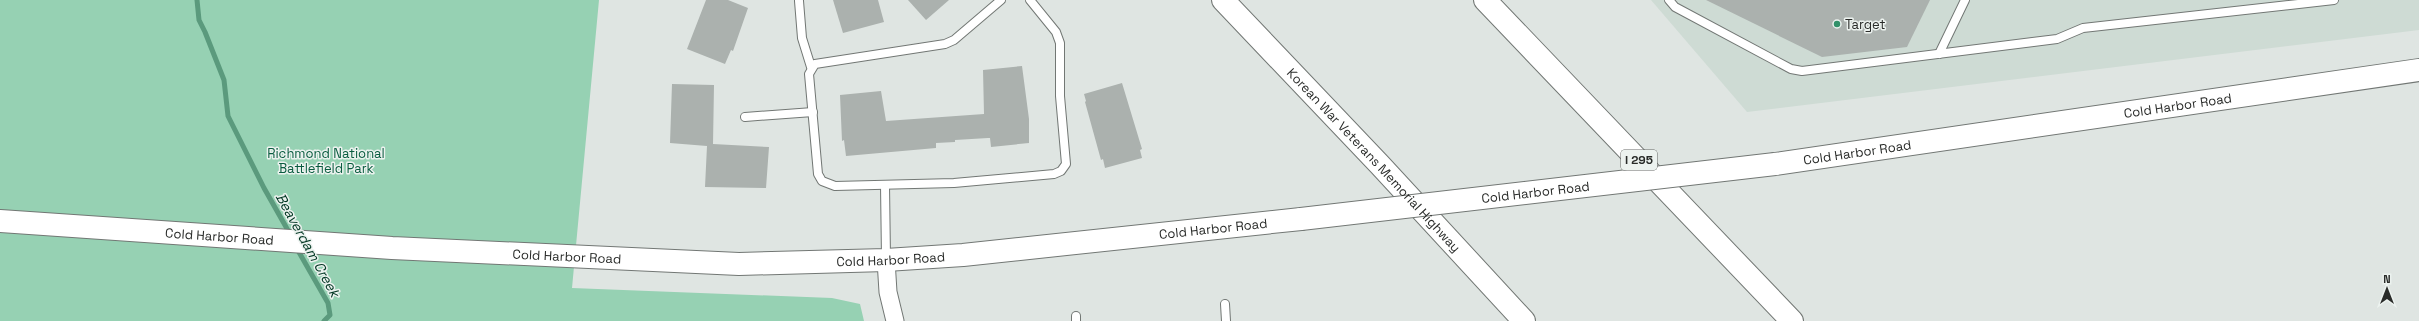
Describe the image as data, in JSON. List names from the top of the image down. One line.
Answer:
{"streets":{"main road":["Cold Harbor Road","Korean War Veterans Memorial Highway","I 295"]},"water":["Beaverdam Creek"],"parks":["Richmond National Battlefield Park"],"places":["Target"],"north":"top"}
